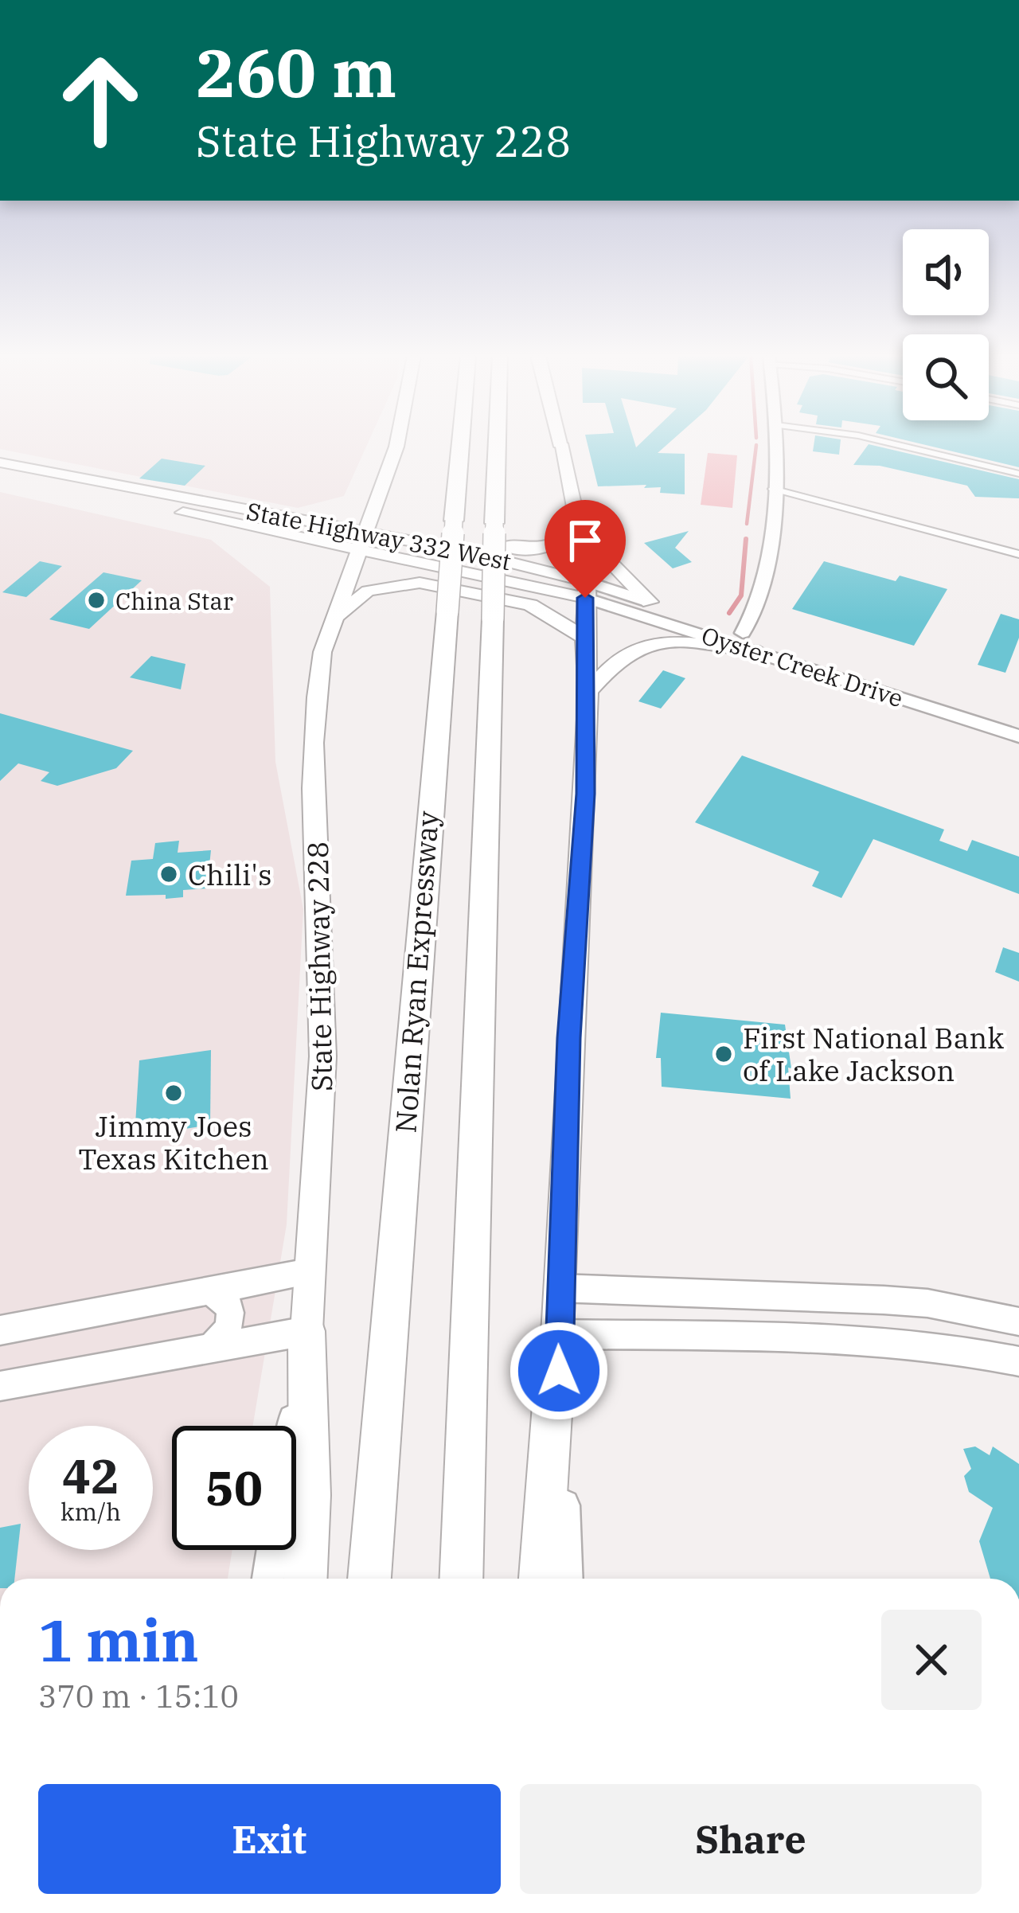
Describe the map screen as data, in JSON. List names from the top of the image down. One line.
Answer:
{"streets":{"highway":["Nolan Ryan Expressway"],"main road":["State Highway 332 West","State Highway 228"],"street":["Oyster Creek Drive"]},"crossings":[["State Highway 332 West","Oyster Creek Drive"],["State Highway 332 West","State Highway 228"]],"places":["China Star","Chili's","First National Bank of Lake Jackson","Jimmy Joes Texas Kitchen"],"page":{"turn":["260 m","State Highway 228"],"speed":"42 km/h","limit":"50","heading":["1 min","370 m · 15:10"],"buttons":["Exit","Share"]}}
